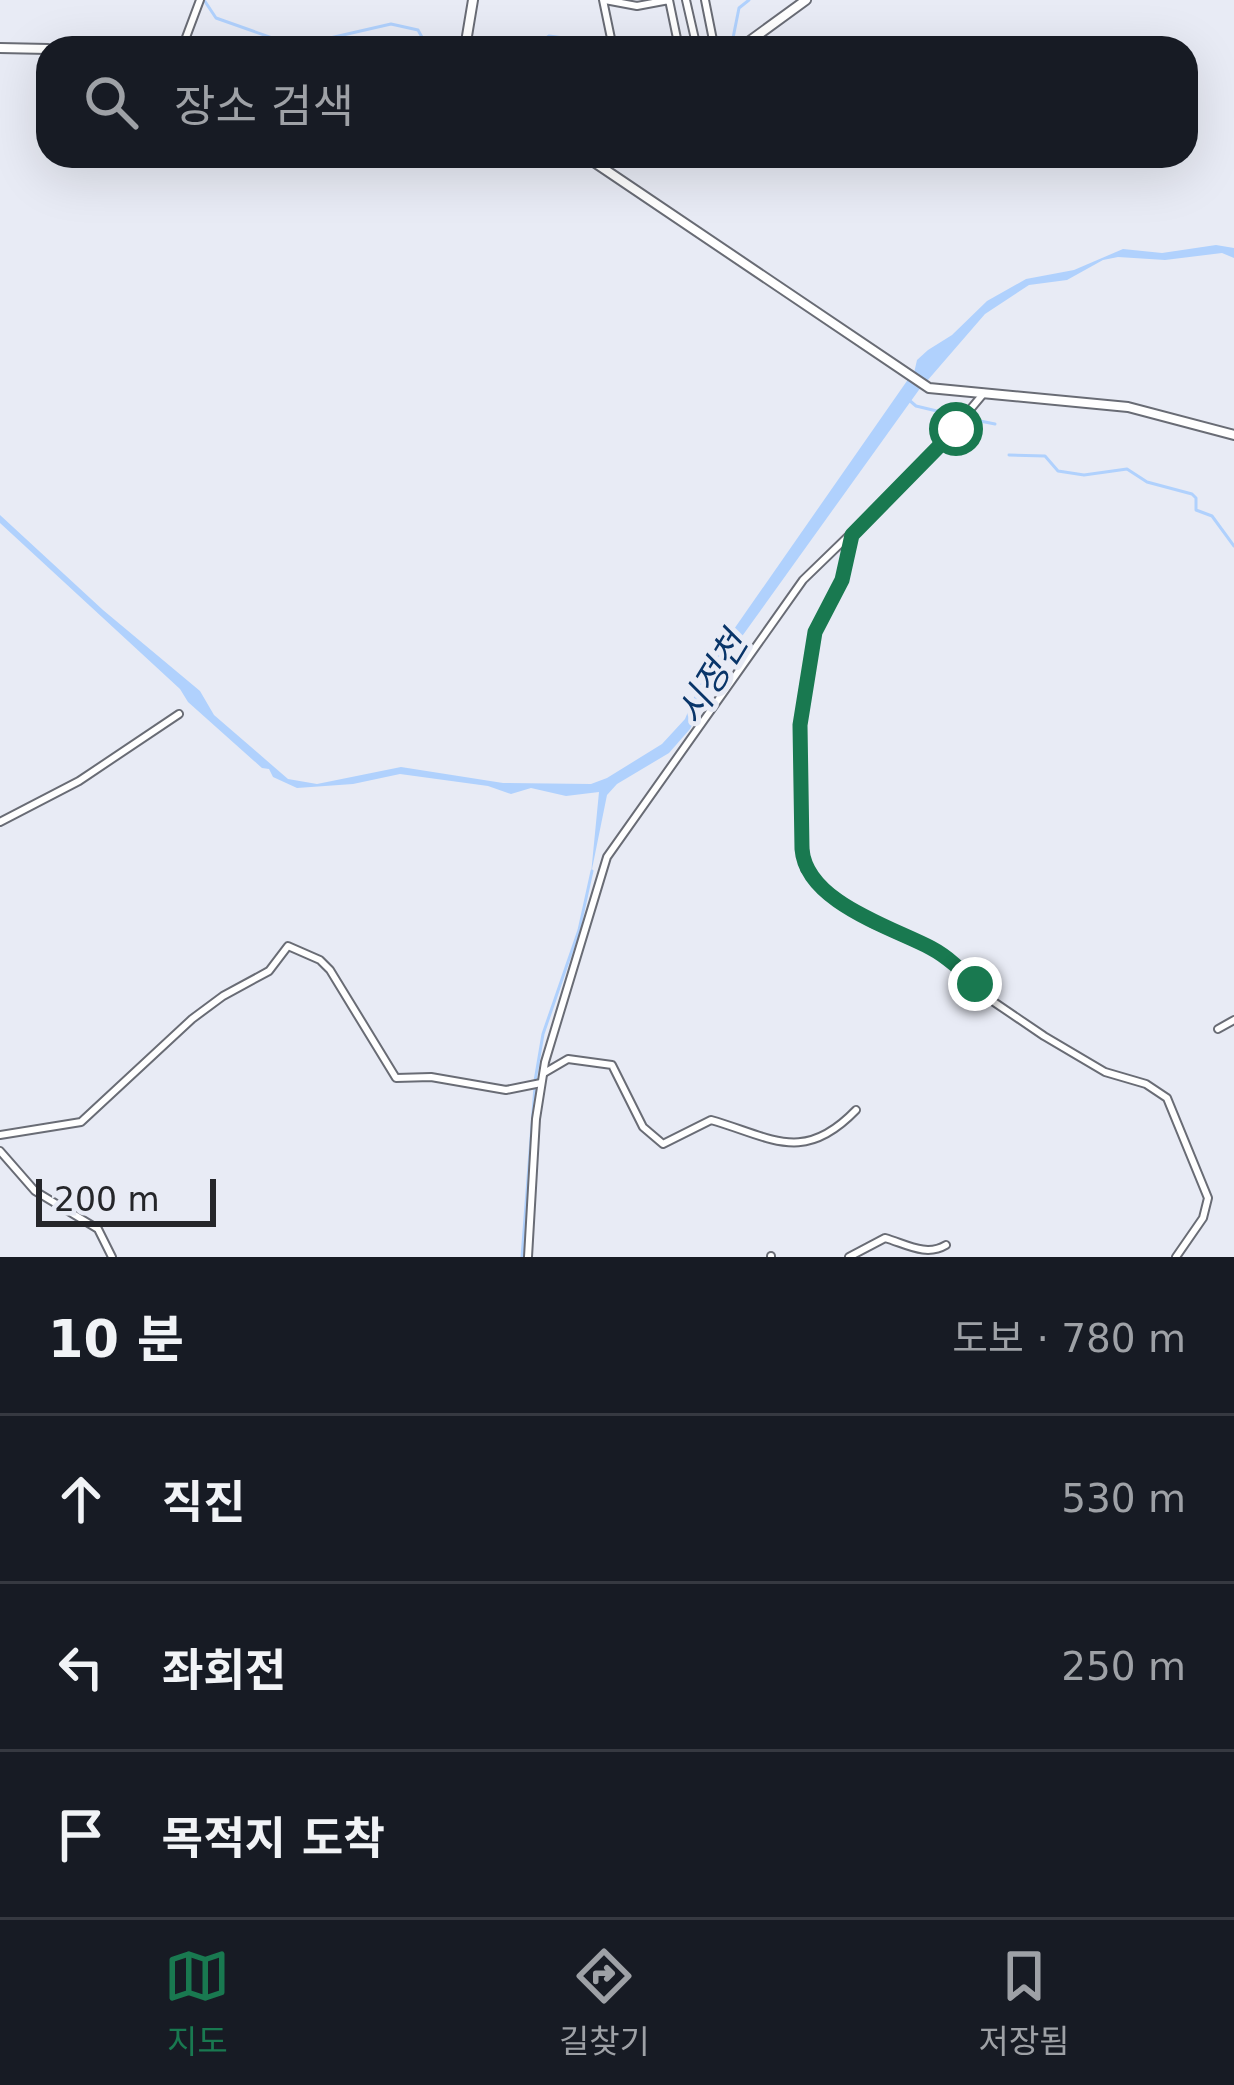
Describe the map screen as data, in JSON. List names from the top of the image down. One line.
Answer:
{"water":["시정천"],"scale_bar":"200 m","page":{"search":"장소 검색","scale":"200 m","heading":["10 분","도보 · 780 m"],"list":[["직진","530 m"],["좌회전","250 m"],"목적지 도착"],"nav":["지도","길찾기","저장됨"]}}
